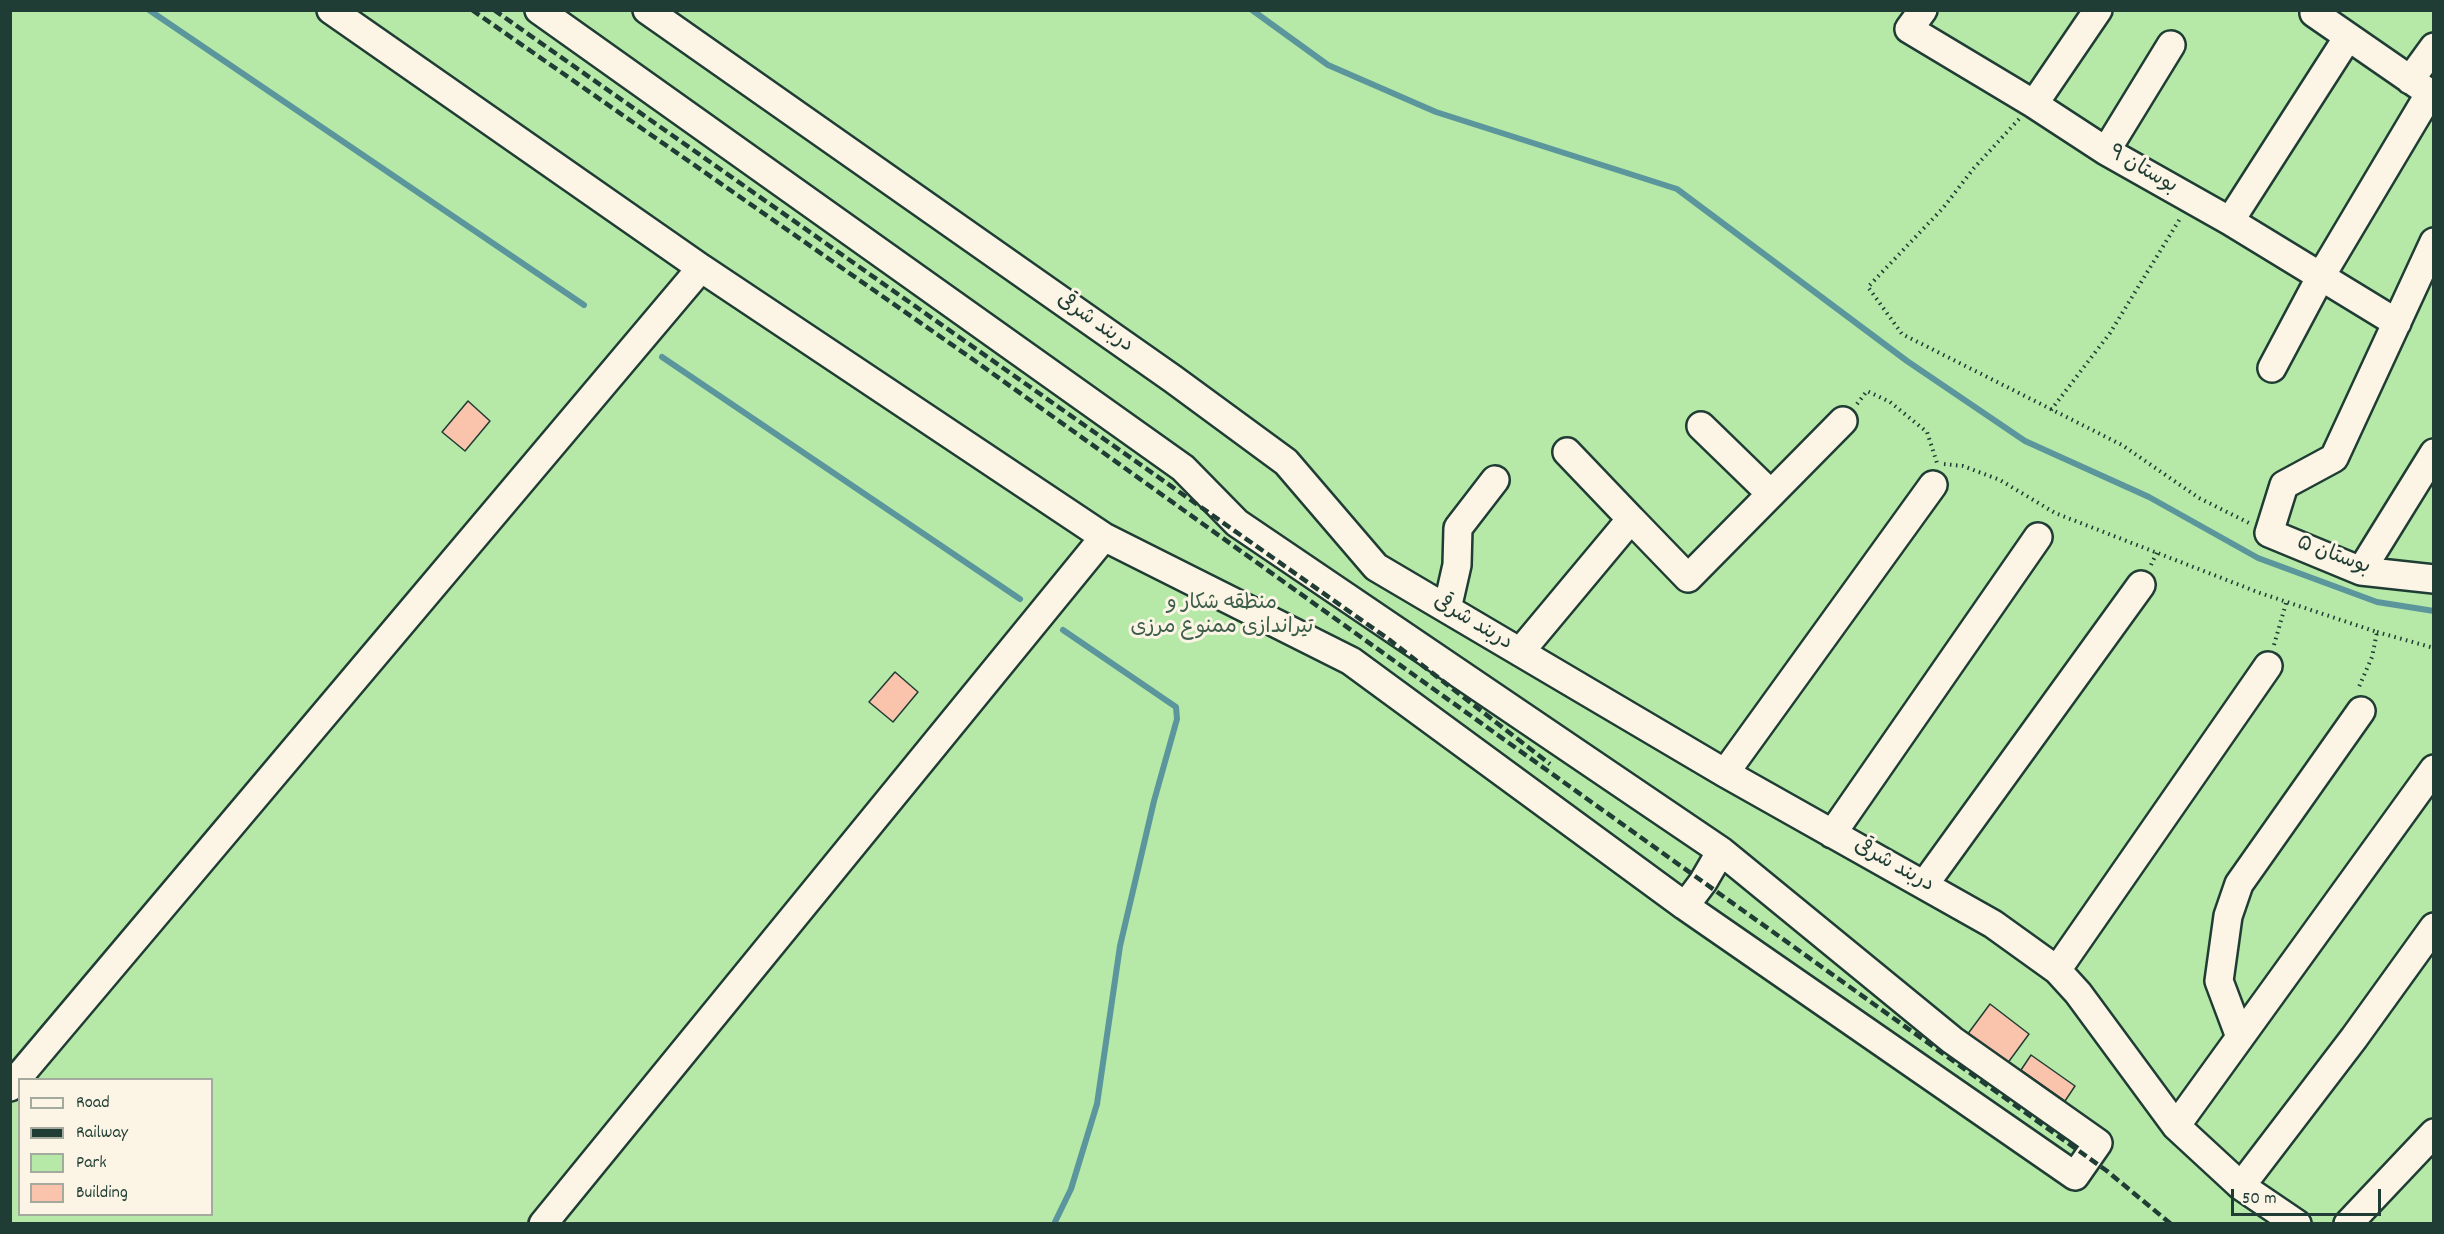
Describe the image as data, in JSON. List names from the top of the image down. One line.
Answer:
{"streets":{"street":["بوستان ۹","دربند شرقی","بوستان ۵"]},"parks":["منطقه شکار و تیراندازی ممنوع مرزی"],"legend":["Road","Railway","Park","Building"],"scale_bar":"50 m"}
